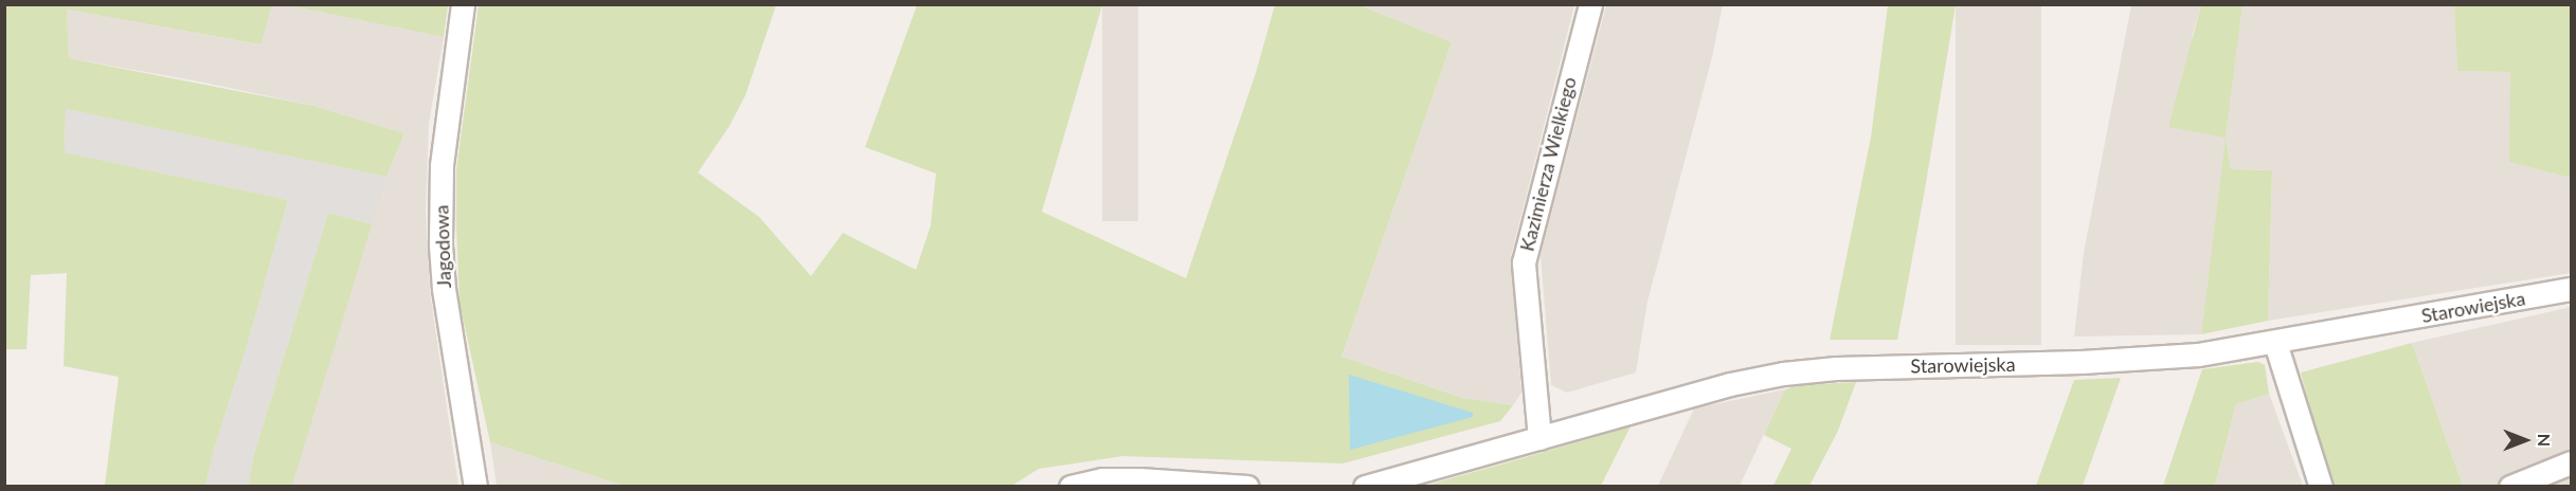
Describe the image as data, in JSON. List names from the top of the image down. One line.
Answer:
{"streets":{"street":["Kazimierza Wielkiego","Jagodowa","Starowiejska"]},"crossings":[["Kazimierza Wielkiego","Starowiejska"]],"north":"right"}
